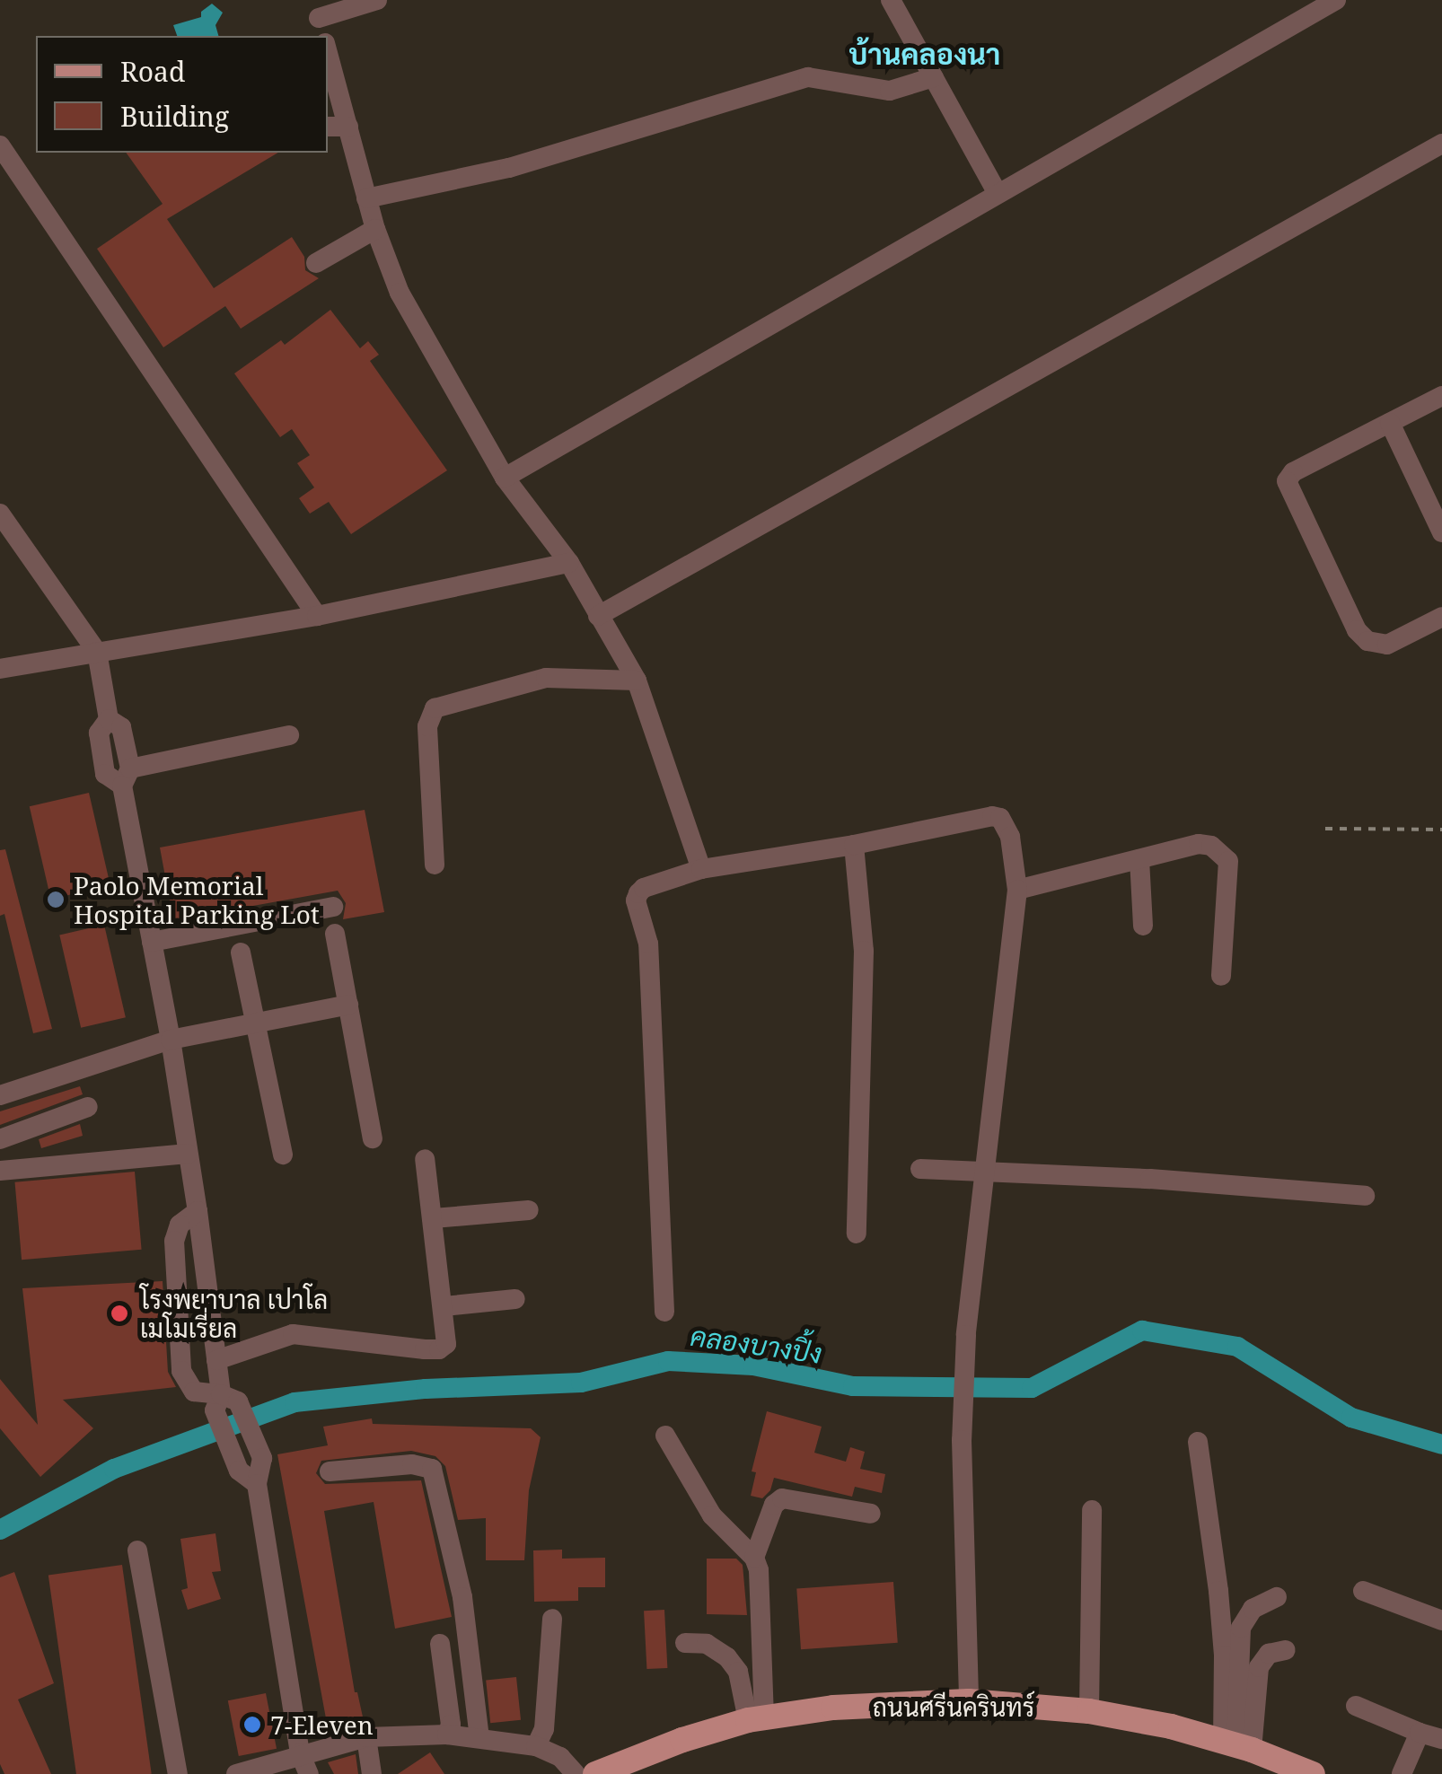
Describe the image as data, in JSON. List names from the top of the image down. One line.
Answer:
{"streets":{"main road":["ถนนศรีนครินทร์"]},"districts":["บ้านคลองนา"],"water":["คลองบางปิ้ง"],"places":["Paolo Memorial Hospital Parking Lot","โรงพยาบาล เปาโล เมโมเรี่ยล","7-Eleven"],"legend":["Road","Building"]}
